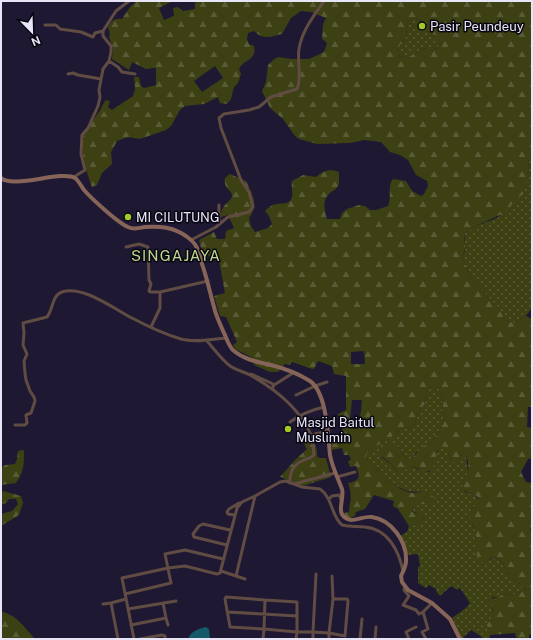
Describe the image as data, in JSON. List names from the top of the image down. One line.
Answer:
{"districts":["SINGAJAYA"],"places":["Pasir Peundeuy","MI CILUTUNG","Masjid Baitul Muslimin"],"north":"bottom right"}
